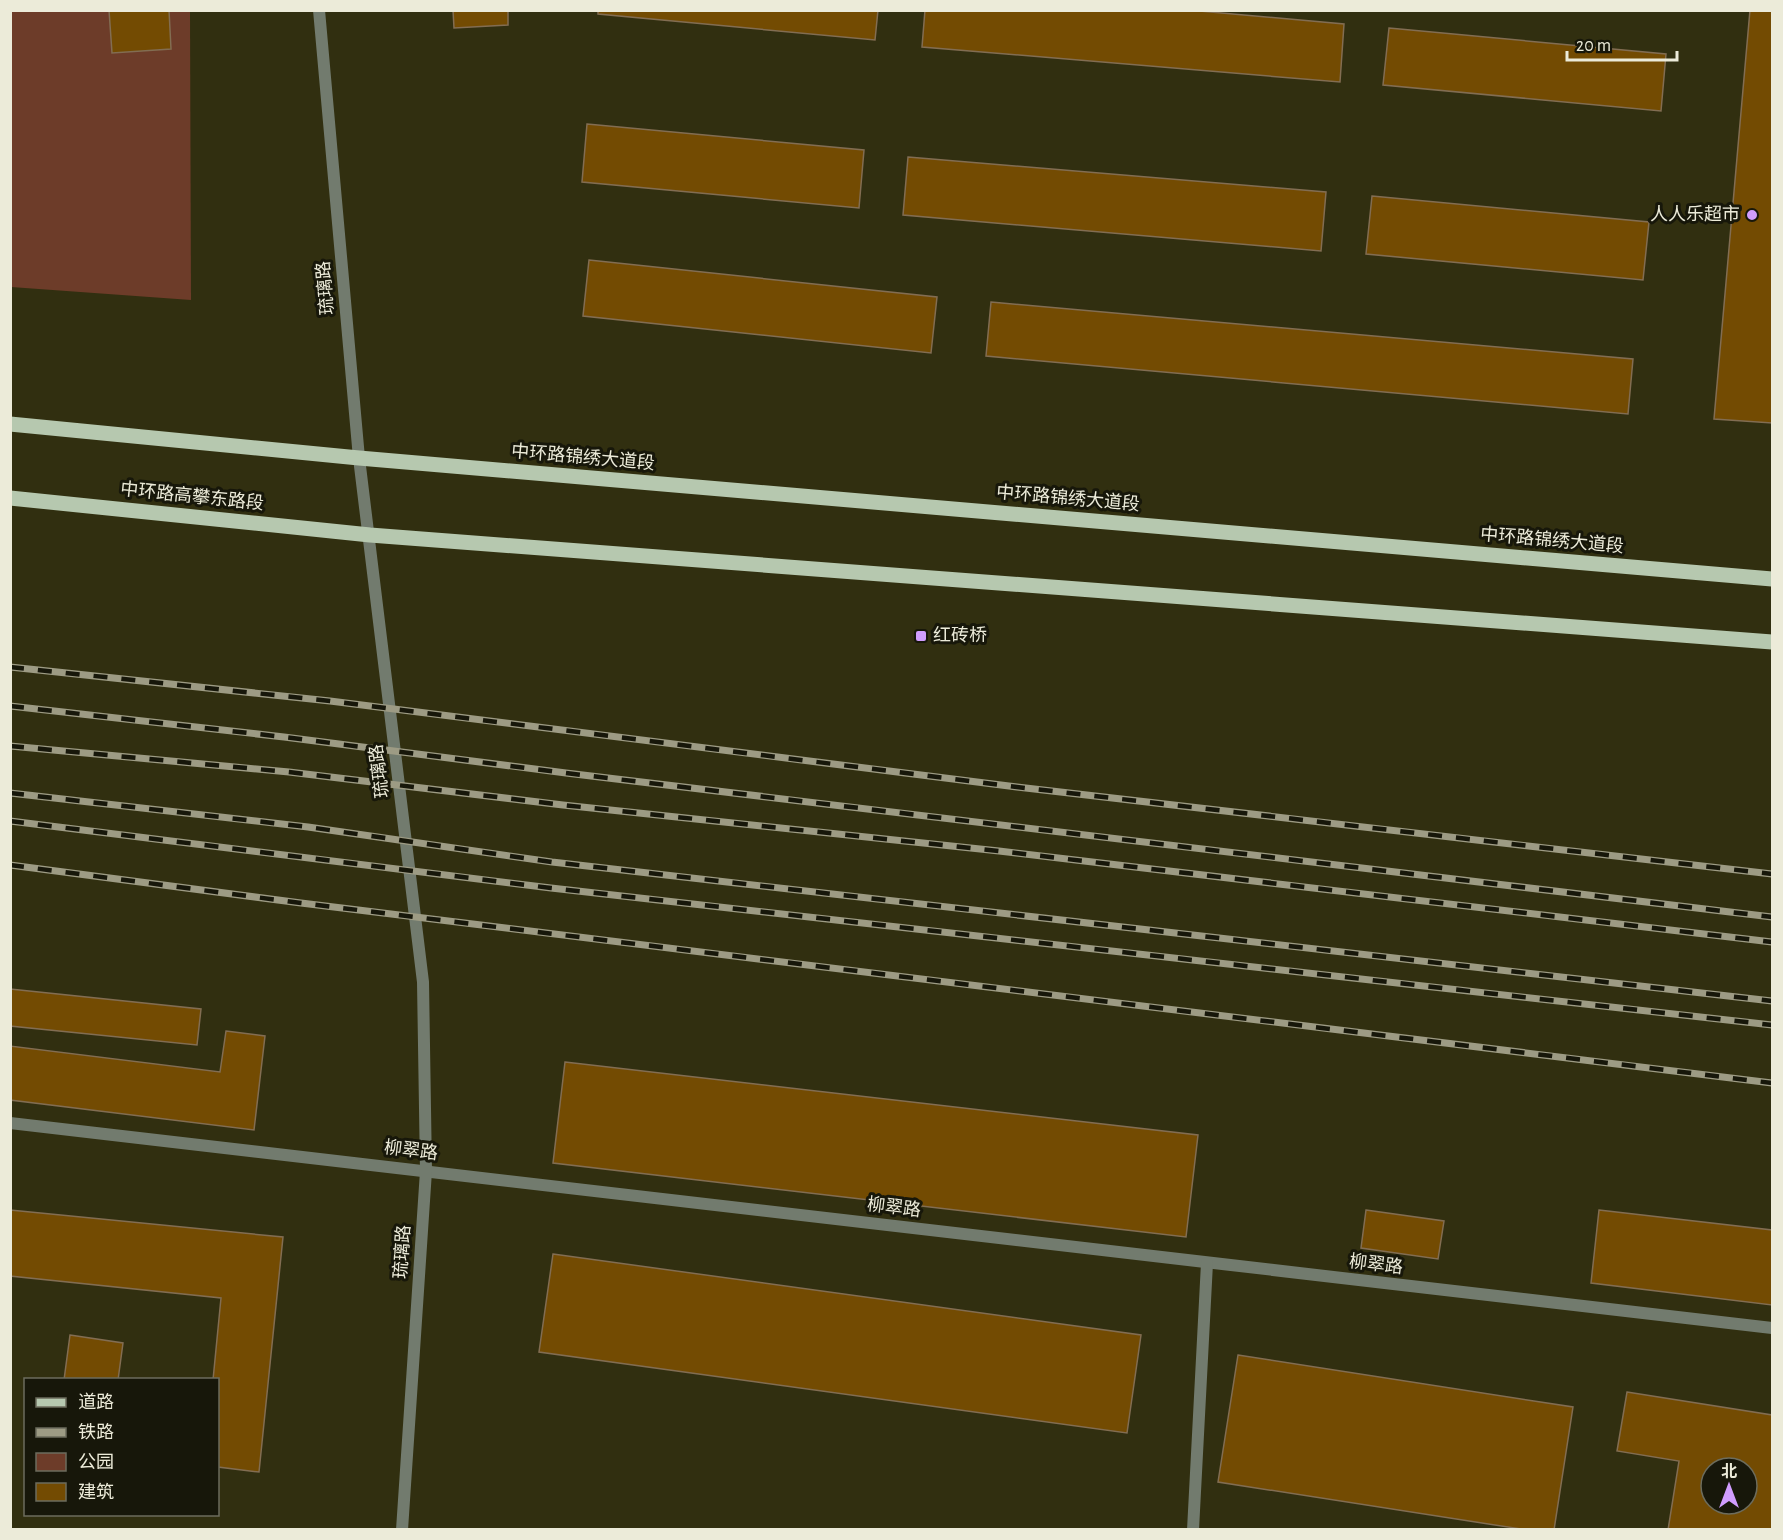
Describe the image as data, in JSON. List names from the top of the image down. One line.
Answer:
{"streets":{"main road":["中环路锦绣大道段","中环路高攀东路段"],"street":["琉璃路","柳翠路"]},"crossings":[["琉璃路","中环路锦绣大道段"],["琉璃路","中环路高攀东路段"],["琉璃路","柳翠路"]],"places":{"other":["人人乐超市"],"transit":["红砖桥"]},"legend":["道路","铁路","公园","建筑"],"scale_bar":"20 m","north":"top"}
